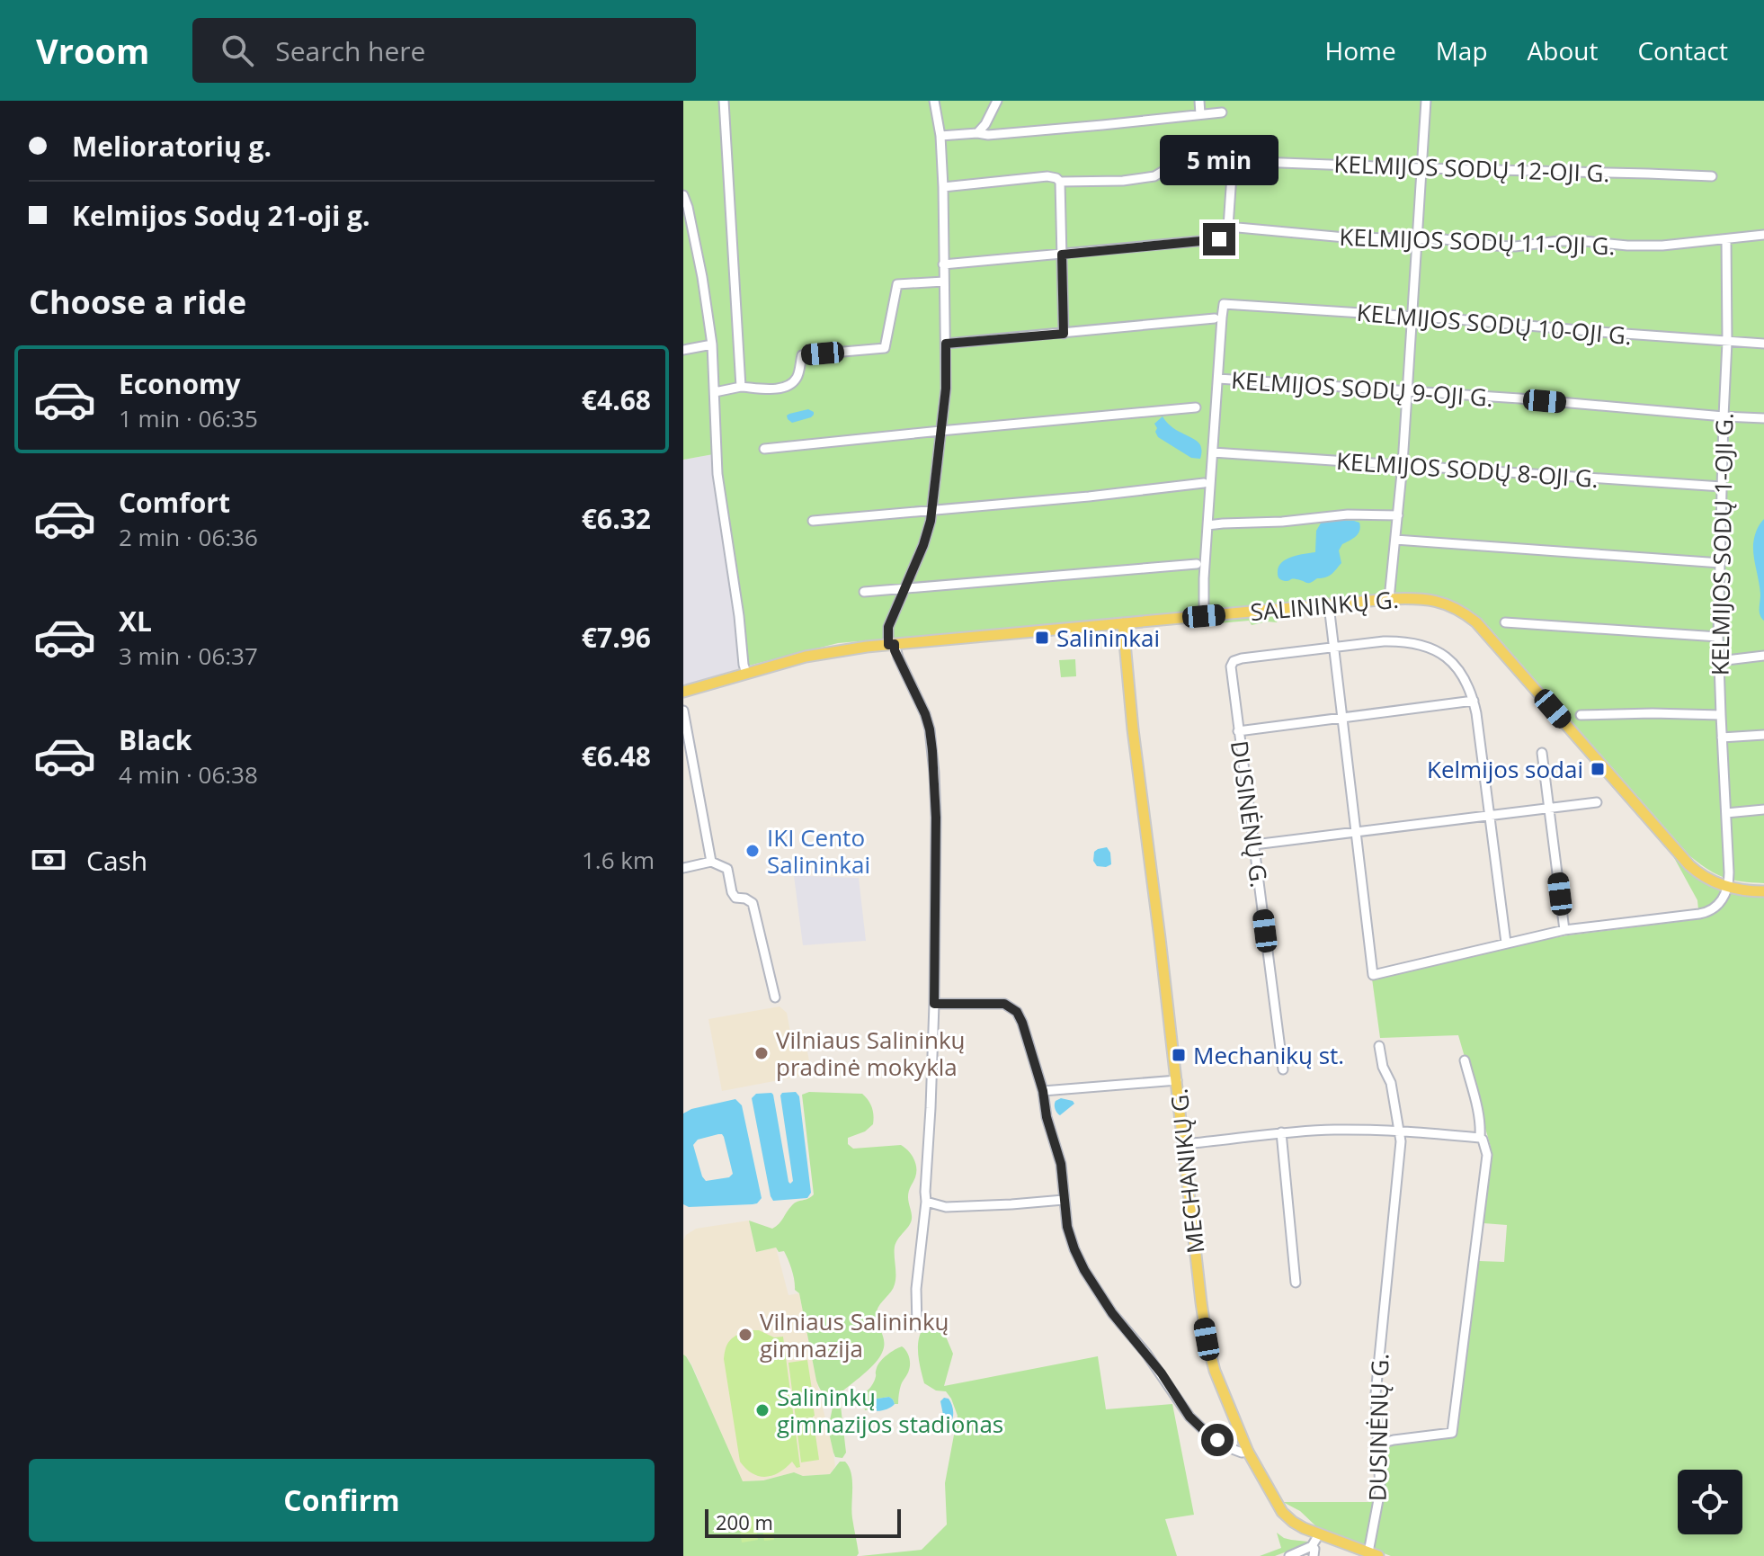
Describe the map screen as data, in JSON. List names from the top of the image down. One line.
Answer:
{"streets":{"main road":["SALININKŲ G.","MECHANIKŲ G."],"street":["KELMIJOS SODŲ 12-OJI G.","KELMIJOS SODŲ 11-OJI G.","KELMIJOS SODŲ 10-OJI G.","KELMIJOS SODŲ 9-OJI G.","KELMIJOS SODŲ 8-OJI G.","KELMIJOS SODŲ 1-OJI G.","DUSINĖNŲ G."]},"crossings":[["KELMIJOS SODŲ 12-OJI G.","KELMIJOS SODŲ 11-OJI G."],["KELMIJOS SODŲ 11-OJI G.","KELMIJOS SODŲ 1-OJI G."],["KELMIJOS SODŲ 10-OJI G.","KELMIJOS SODŲ 9-OJI G."],["KELMIJOS SODŲ 10-OJI G.","KELMIJOS SODŲ 1-OJI G."],["KELMIJOS SODŲ 9-OJI G.","KELMIJOS SODŲ 1-OJI G."],["KELMIJOS SODŲ 8-OJI G.","KELMIJOS SODŲ 1-OJI G."],["KELMIJOS SODŲ 1-OJI G.","SALININKŲ G."],["SALININKŲ G.","MECHANIKŲ G."],["DUSINĖNŲ G.","MECHANIKŲ G."]],"places":{"transit":["Salininkai","Kelmijos sodai","Mechanikų st."],"other":["IKI Cento Salininkai","Vilniaus Salininkų pradinė mokykla","Vilniaus Salininkų gimnazija","Salininkų gimnazijos stadionas"]},"scale_bar":"200 m","page":{"header":"Vroom","search":"Search here","nav":["Home","Map","About","Contact"],"banner":["Melioratorių g.","Kelmijos Sodų 21-oji g."],"bubble":"5 min","heading":"Choose a ride","list":[{"name":"Economy","note":"1 min · 06:35","value":"€4.68"},{"name":"Comfort","note":"2 min · 06:36","value":"€6.32"},{"name":"XL","note":"3 min · 06:37","value":"€7.96"},{"name":"Black","note":"4 min · 06:38","value":"€6.48"}],"pay":["Cash","1.6 km"],"buttons":"Confirm","scale":"200 m"}}
